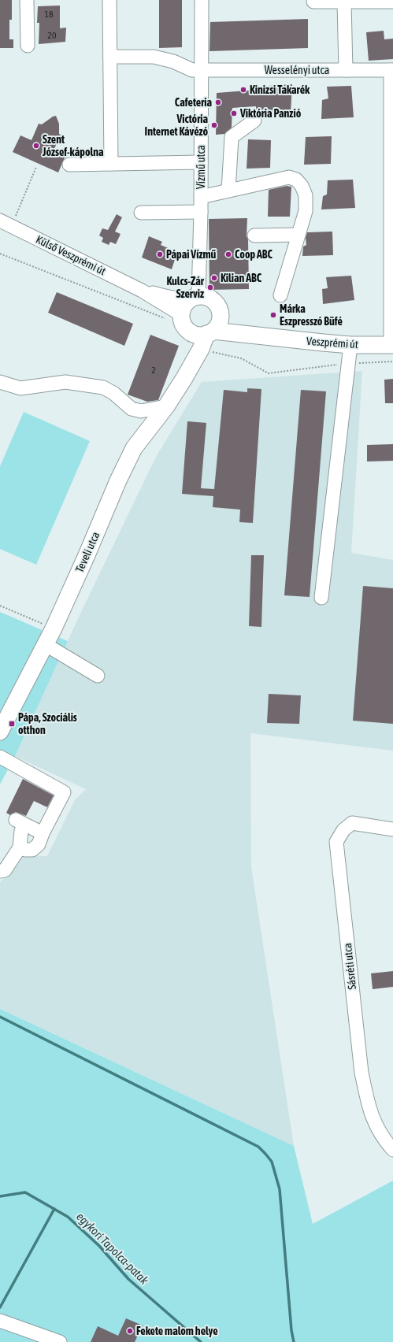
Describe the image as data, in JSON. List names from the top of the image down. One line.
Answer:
{"streets":{"main road":["Veszprémi út","Teveli utca"],"street":["Wesselényi utca","Vízmű utca","Külső Veszprémi út","Sásréti utca"]},"crossings":[["Wesselényi utca","Vízmű utca"],["Vízmű utca","Külső Veszprémi út"],["Vízmű utca","Veszprémi út"],["Vízmű utca","Teveli utca"],["Külső Veszprémi út","Veszprémi út"],["Külső Veszprémi út","Teveli utca"],["Veszprémi út","Teveli utca"]],"water":["egykori Tapolca-patak"],"places":{"other":["Kinizsi Takarék","Cafeteria","Viktória Panzió","Victória Internet Kávézó","Szent József-kápolna","Pápai Vízmű","Coop ABC","Kilian ABC","Kulcs-Zár Szerviz","Márka Eszpresszó Büfé","Fekete malom helye"],"transit":["Pápa, Szociális otthon"]},"house_numbers":["18","20","2"]}
